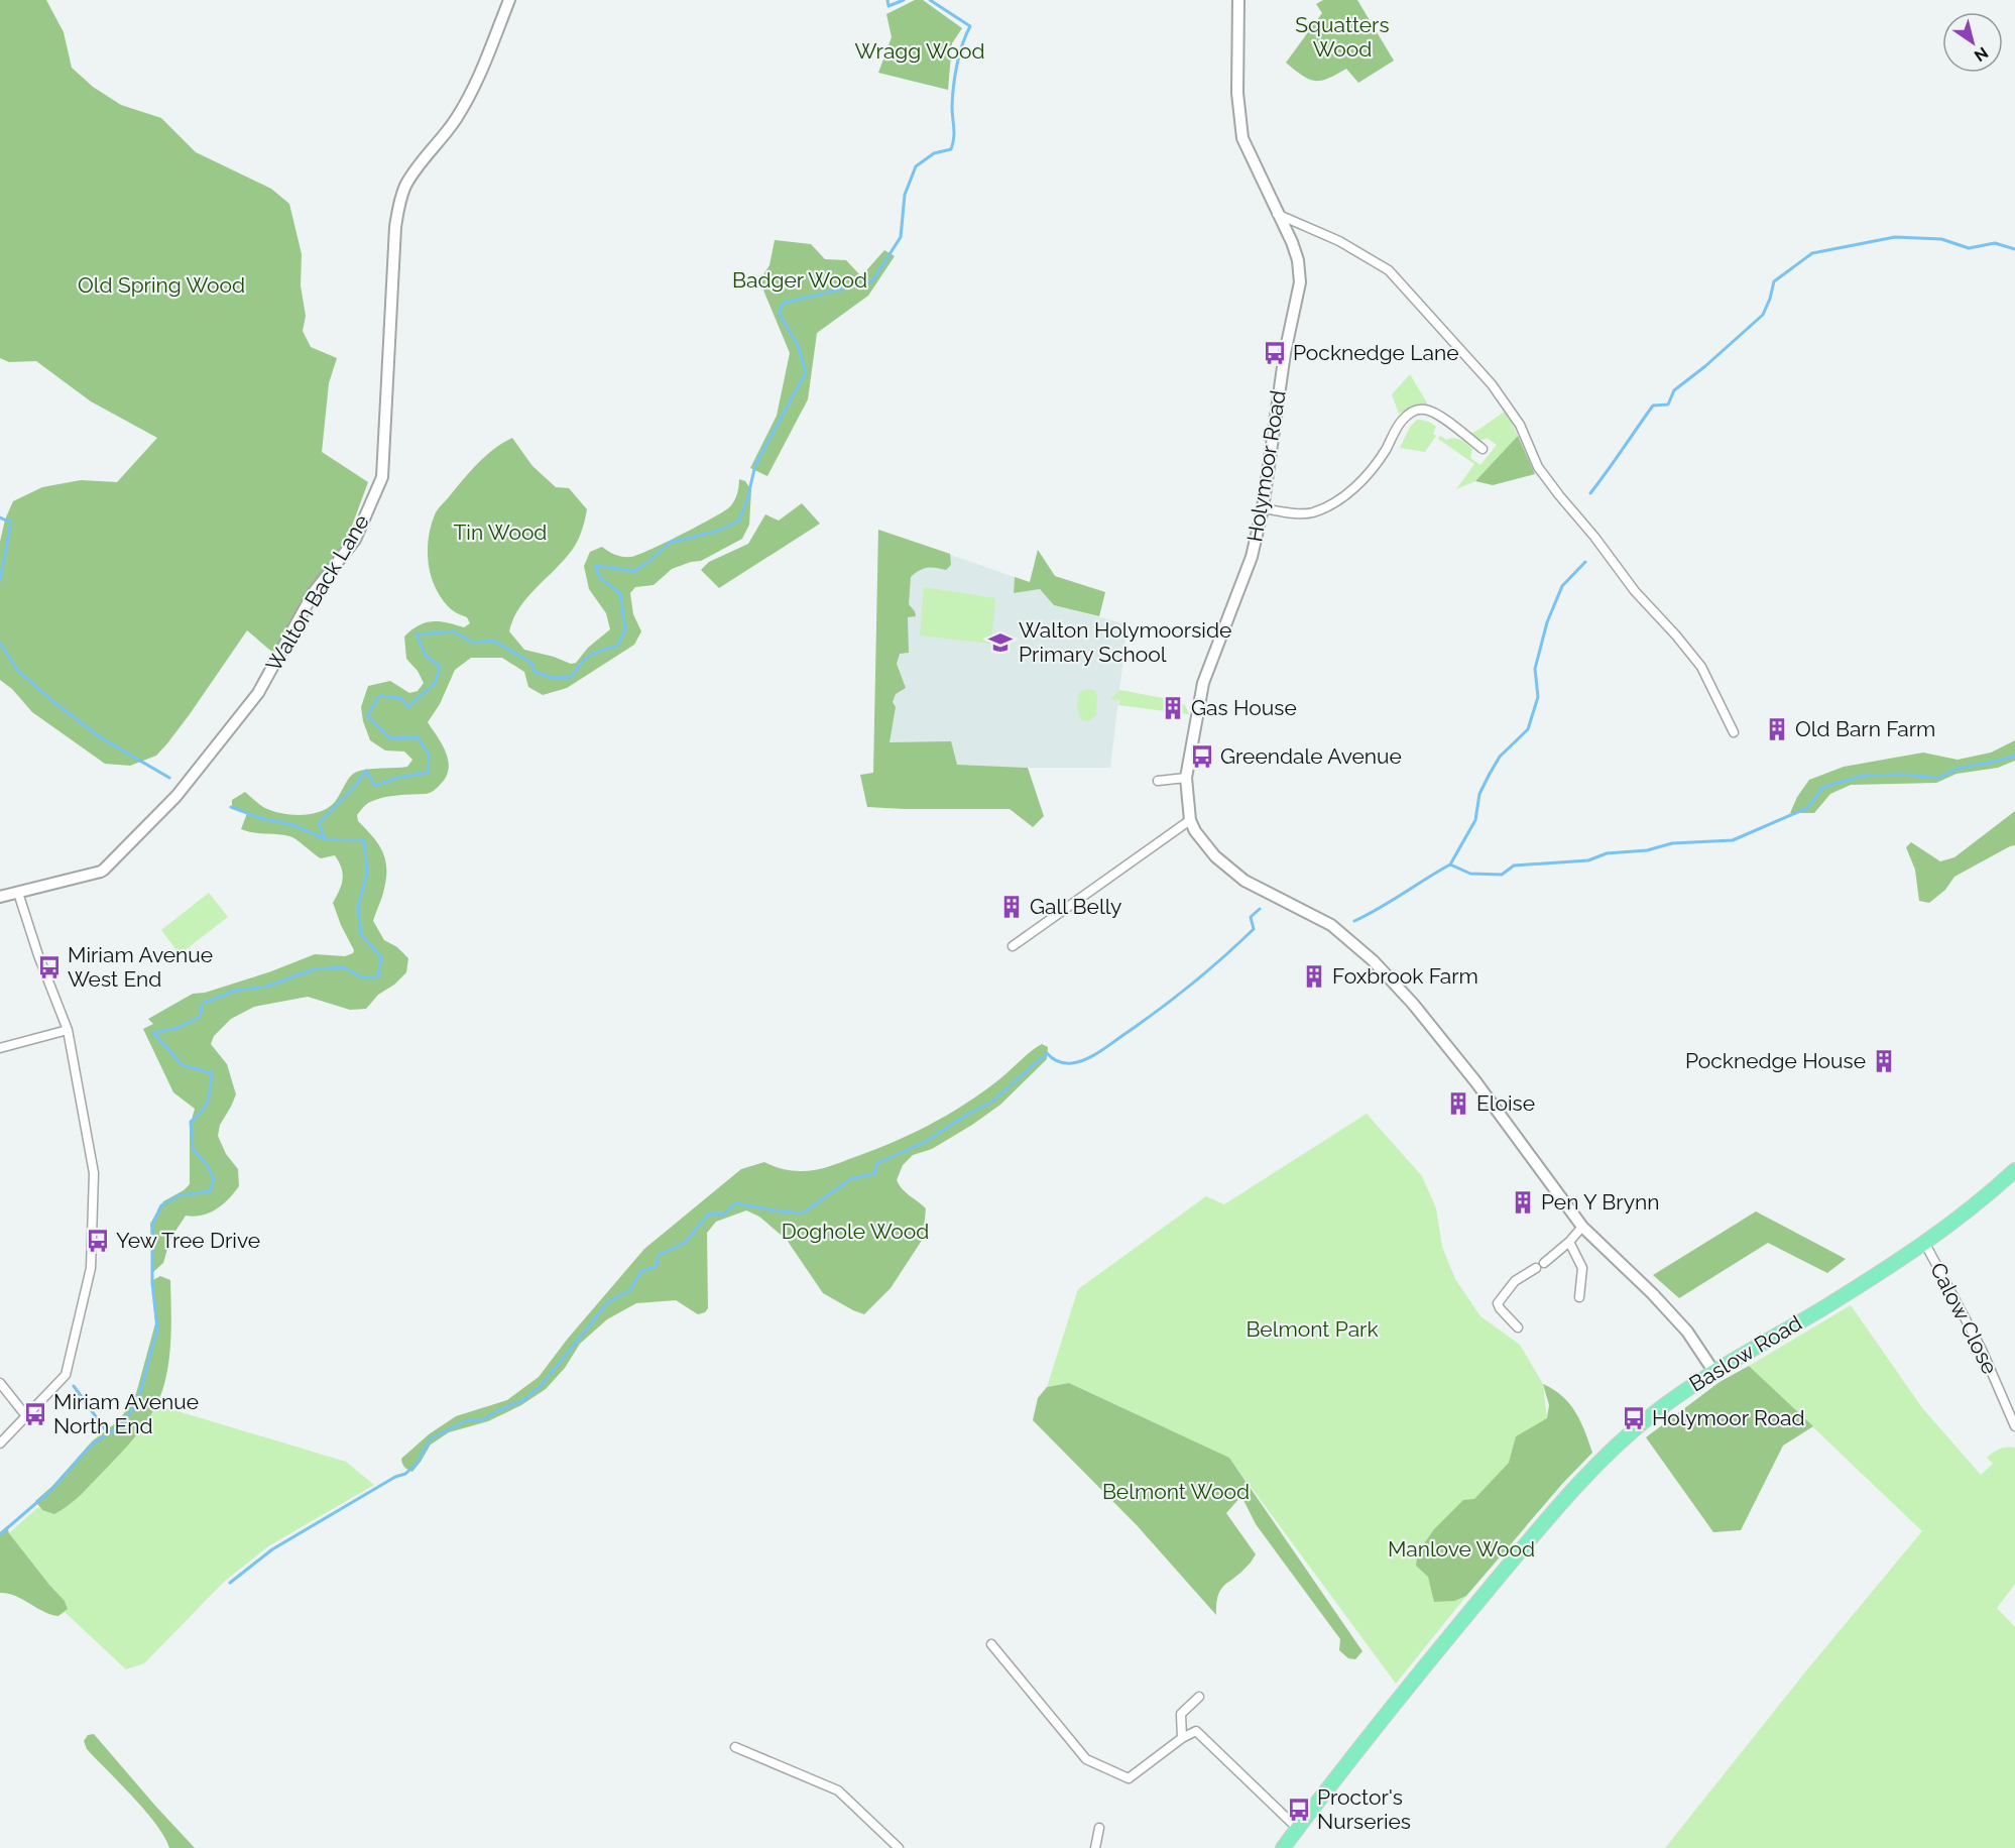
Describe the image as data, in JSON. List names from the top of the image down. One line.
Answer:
{"streets":{"highway":["Baslow Road"],"street":["Holymoor Road","Walton Back Lane","Calow Close"]},"crossings":[["Holymoor Road","Baslow Road"],["Calow Close","Baslow Road"]],"parks":["Squatters Wood","Wragg Wood","Badger Wood","Old Spring Wood","Tin Wood","Doghole Wood","Belmont Park","Belmont Wood","Manlove Wood"],"places":{"bus stop":["Pocknedge Lane","Greendale Avenue","Miriam Avenue West End","Yew Tree Drive","Miriam Avenue North End","Holymoor Road","Proctor's Nurseries"],"school or university":["Walton Holymoorside Primary School"],"building":["Gas House","Old Barn Farm","Gall Belly","Foxbrook Farm","Pocknedge House","Eloise","Pen Y Brynn"]},"north":"bottom right"}
